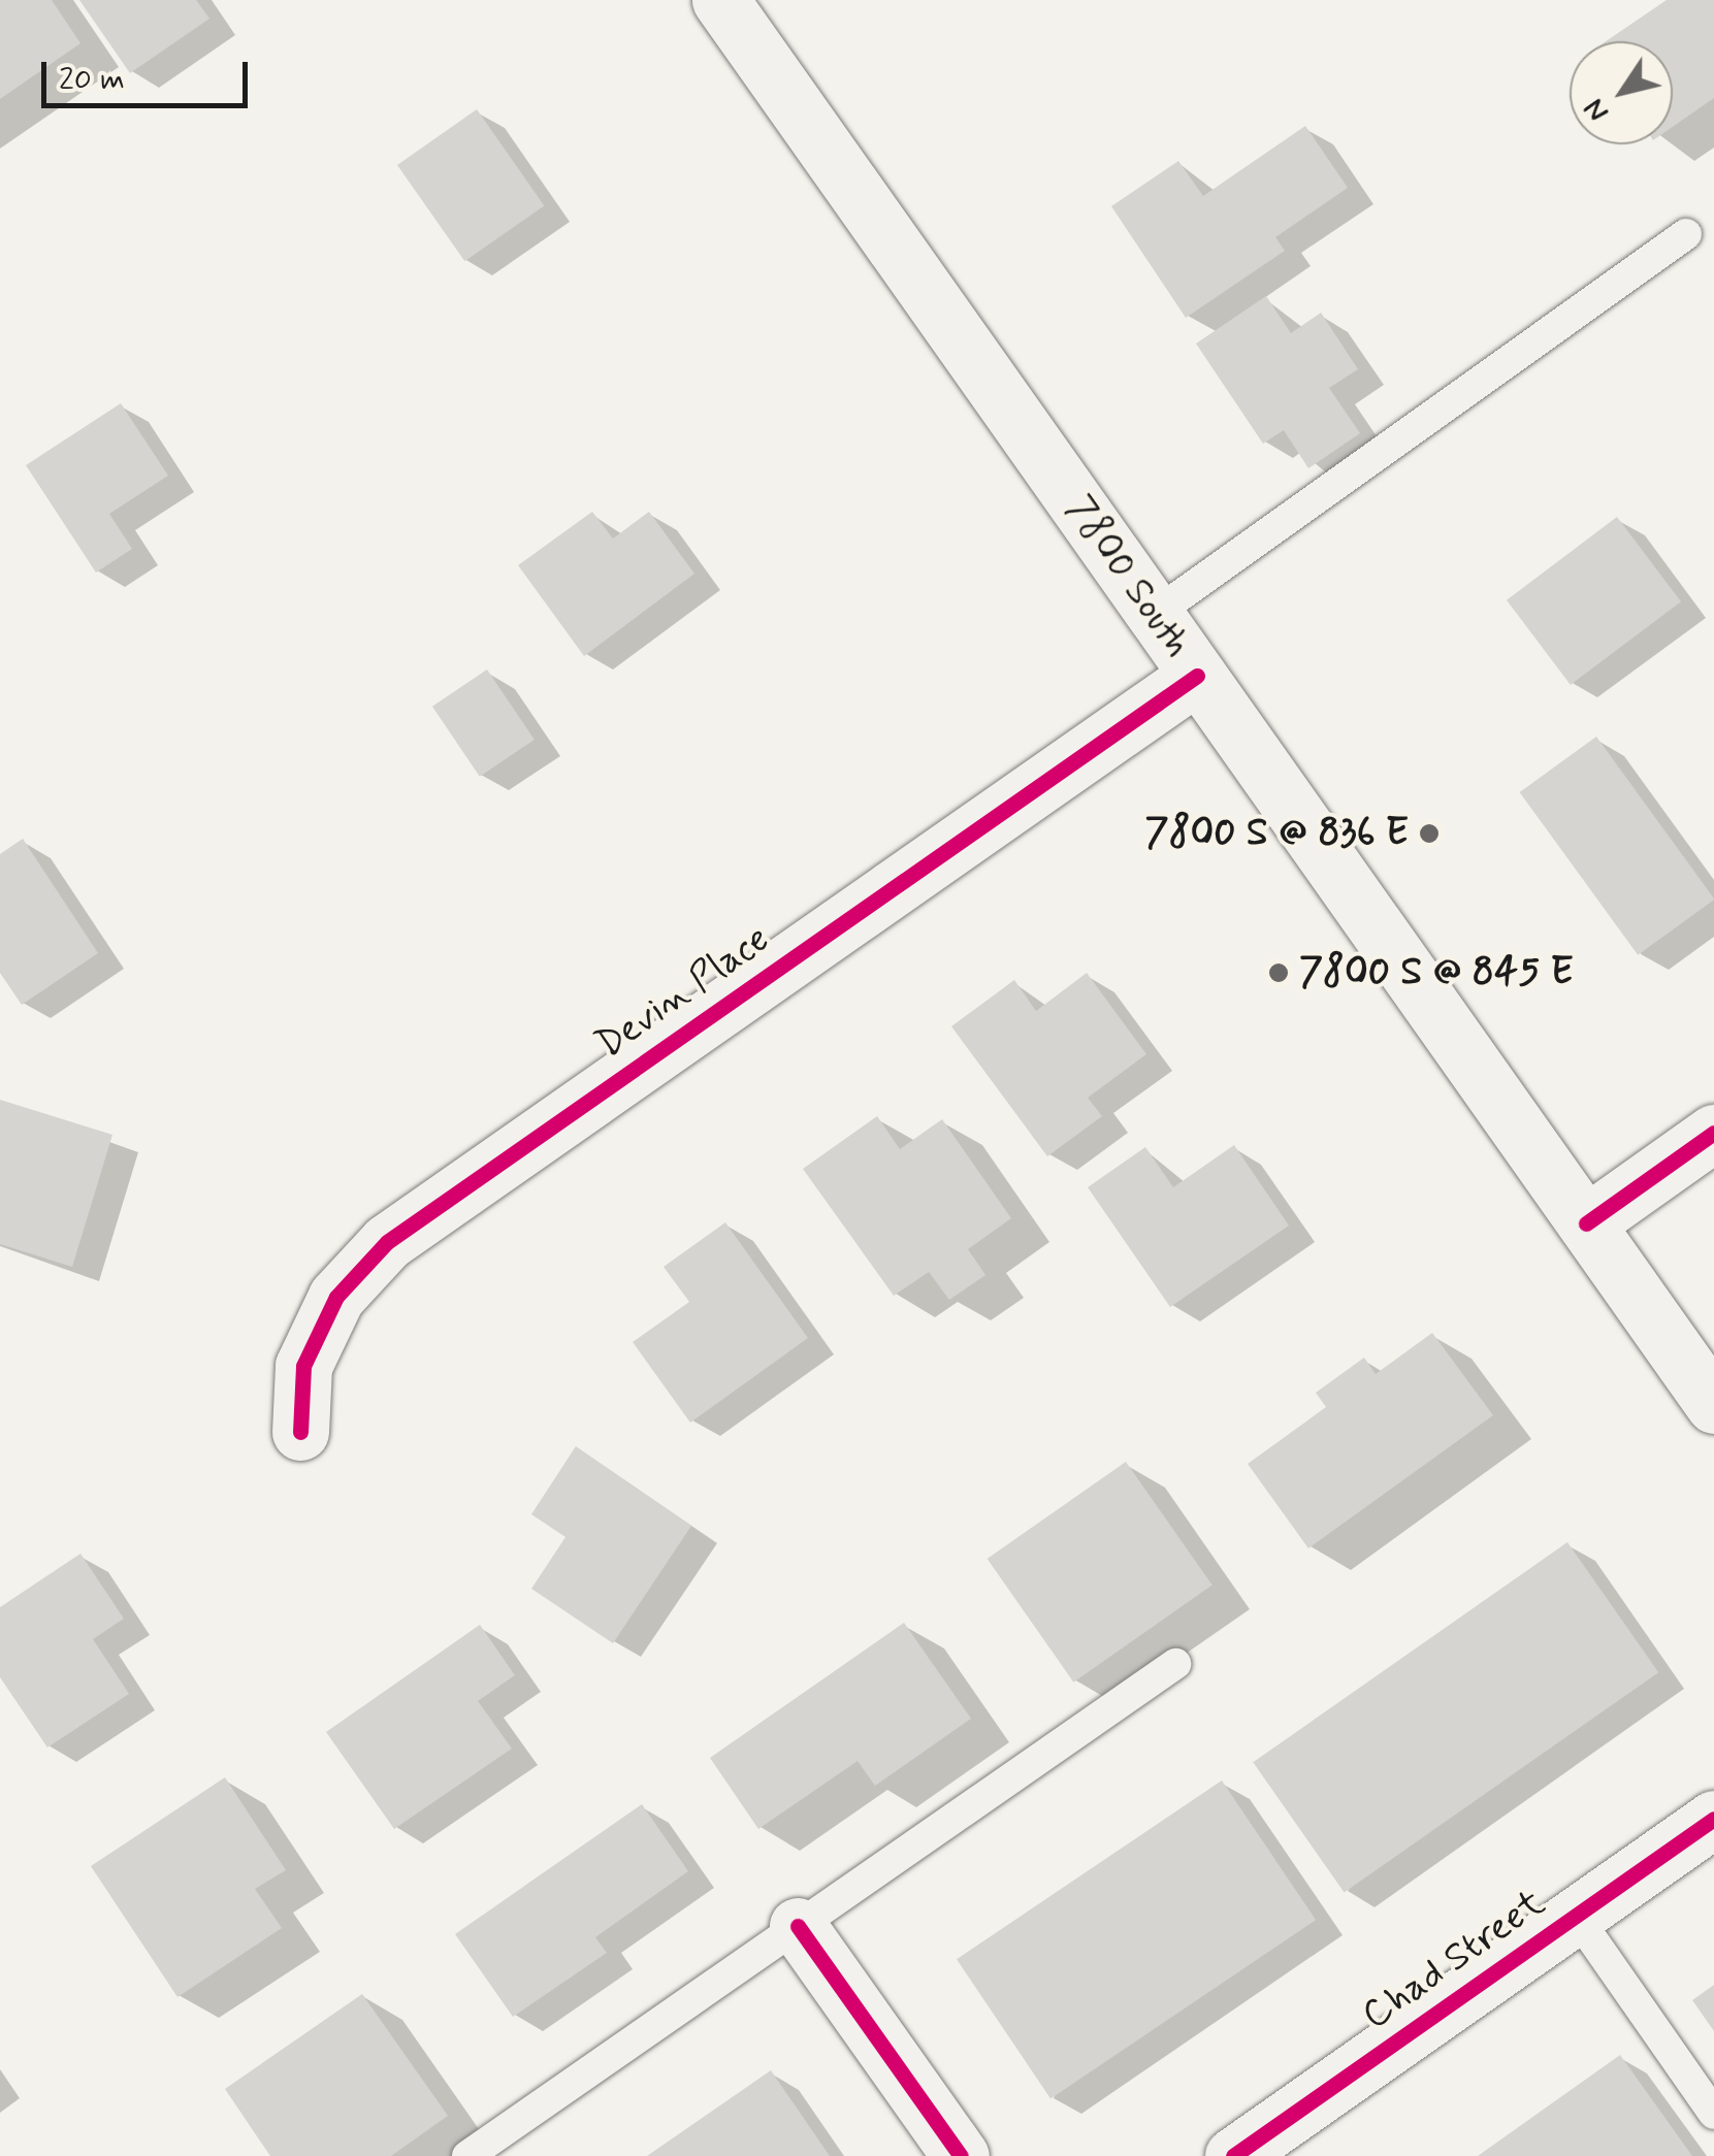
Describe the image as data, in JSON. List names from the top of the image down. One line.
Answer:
{"streets":{"street":["7800 South","Devin Place","Chad Street"]},"crossings":[["7800 South","Devin Place"]],"places":["7800 S @ 836 E","7800 S @ 845 E"],"scale_bar":"20 m","north":"bottom left"}
